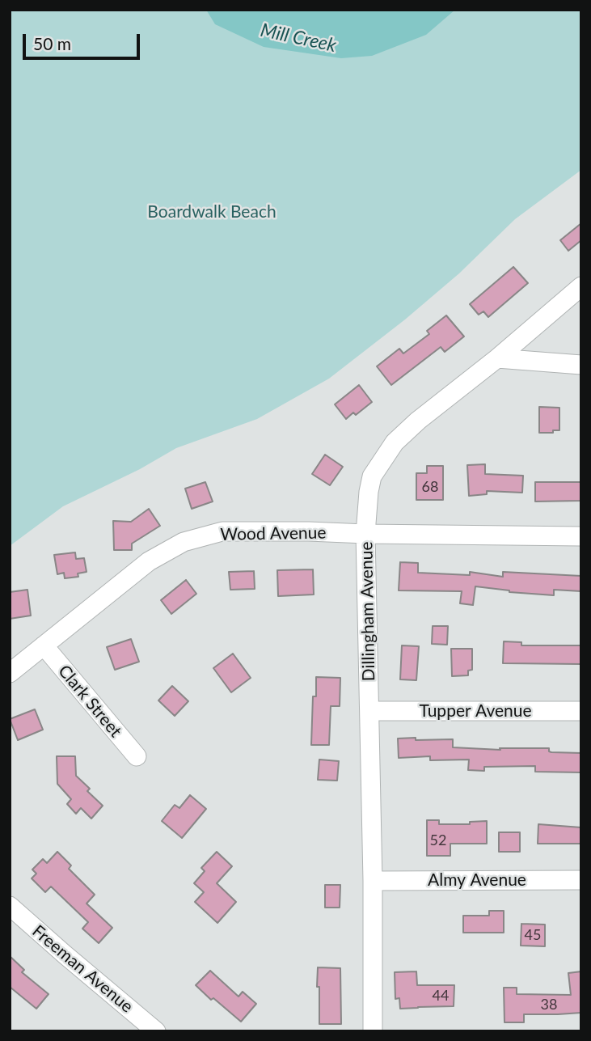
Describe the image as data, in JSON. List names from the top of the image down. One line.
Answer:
{"streets":{"street":["Wood Avenue","Dillingham Avenue","Clark Street","Tupper Avenue","Almy Avenue","Freeman Avenue"]},"crossings":[["Wood Avenue","Dillingham Avenue"],["Wood Avenue","Clark Street"],["Dillingham Avenue","Tupper Avenue"],["Dillingham Avenue","Almy Avenue"]],"water":["Mill Creek"],"parks":["Boardwalk Beach"],"house_numbers":["68","52","45","44","38"],"scale_bar":"50 m"}
